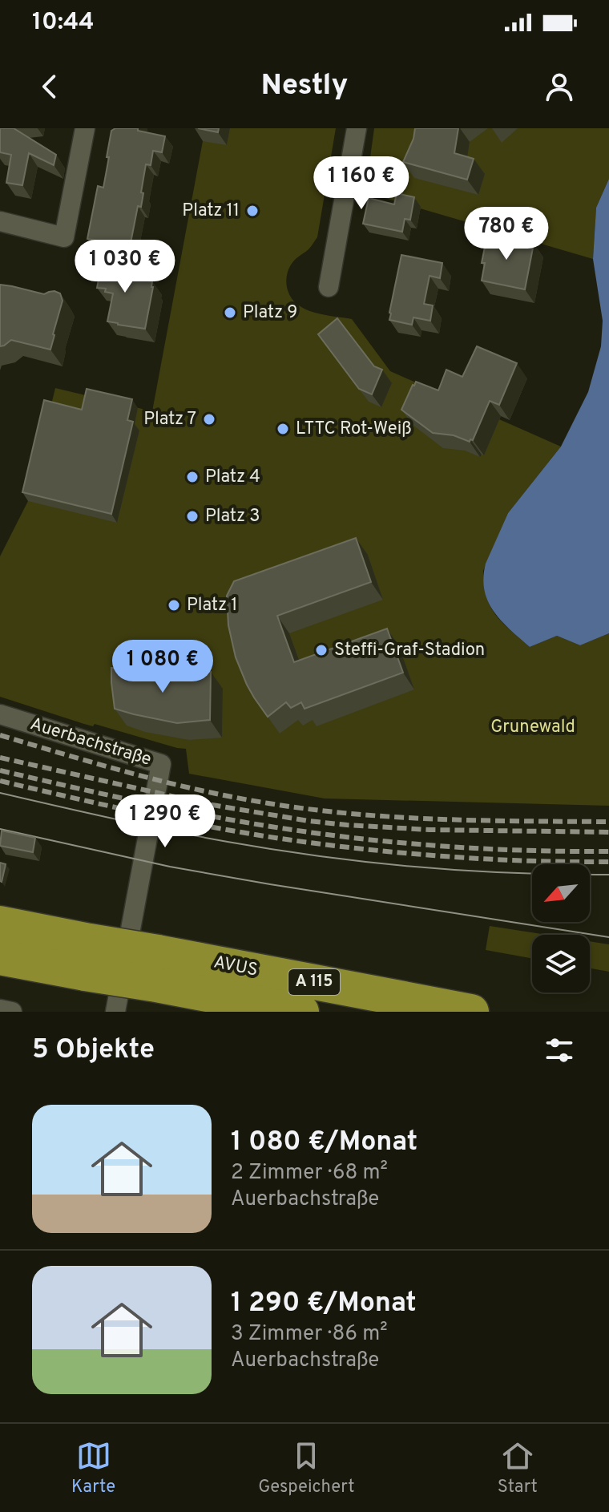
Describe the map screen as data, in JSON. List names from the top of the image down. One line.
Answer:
{"streets":{"highway":["AVUS","A 115"],"street":["Auerbachstraße"]},"parks":["Grunewald"],"places":["Platz 11","Platz 9","Platz 7","LTTC Rot-Weiß","Platz 4","Platz 3","Platz 1","Steffi-Graf-Stadion"],"north":"bottom left","page":{"status":"10:44","header":"Nestly","price":["1 160 €","780 €","1 030 €","1 080 €","1 290 €"],"heading":"5 Objekte","list":[{"name":"1 080 €/Monat","note":"2 Zimmer · 68 m² · Auerbachstraße"},{"name":"1 290 €/Monat","note":"3 Zimmer · 86 m² · Auerbachstraße"}],"tabs":["Karte","Gespeichert","Start"]}}
